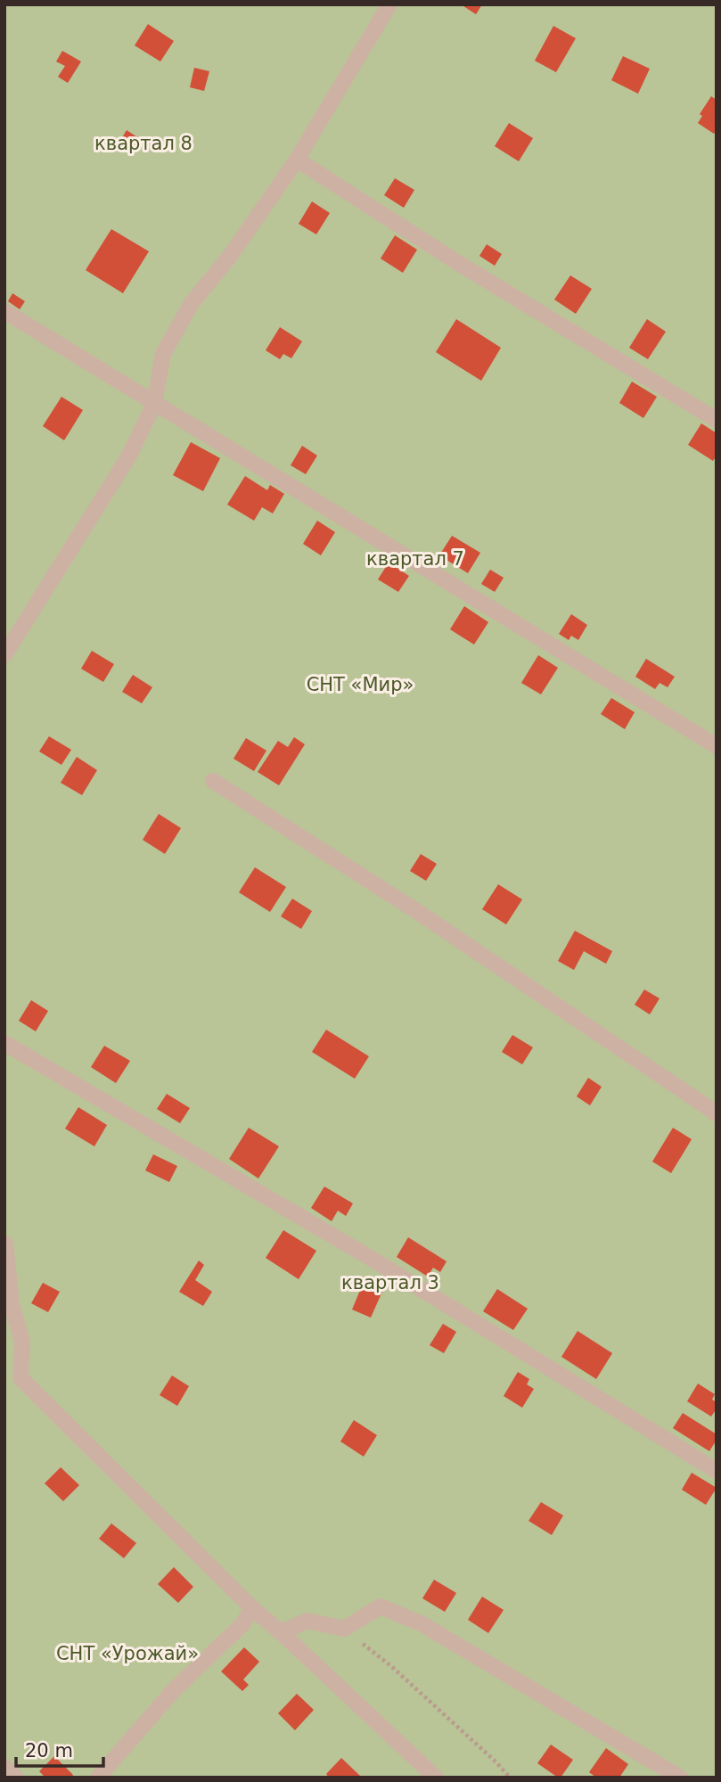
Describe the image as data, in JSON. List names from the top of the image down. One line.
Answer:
{"parks":["квартал 8","квартал 7","СНТ «Мир»","квартал 3","СНТ «Урожай»"],"scale_bar":"20 m"}
